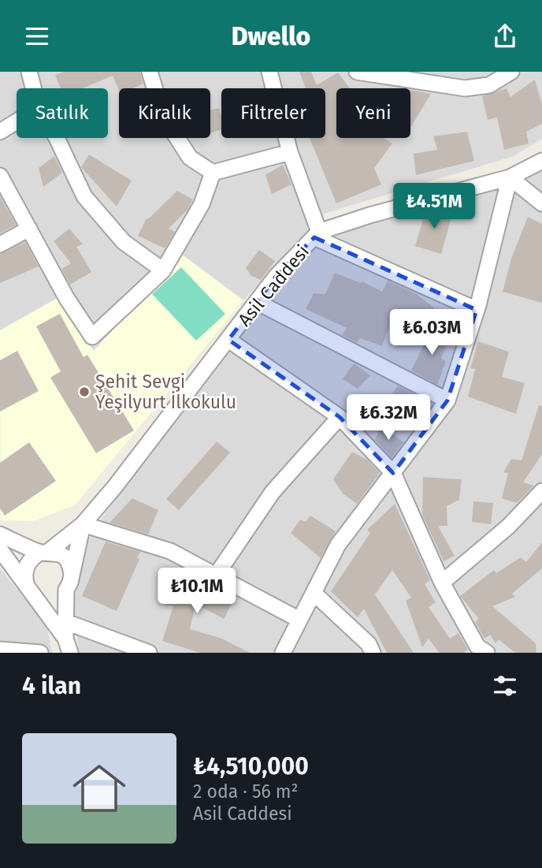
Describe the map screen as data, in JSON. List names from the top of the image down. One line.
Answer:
{"streets":{"street":["Asil Caddesi"]},"places":["Şehit Sevgi Yeşilyurt İlkokulu"],"page":{"header":"Dwello","chip":["Satılık","Kiralık","Filtreler","Yeni"],"price":["₺4.51M","₺6.03M","₺6.32M","₺10.1M"],"heading":"4 ilan","list":[{"name":"₺4,510,000","note":"2 oda · 56 m² · Asil Caddesi"}]}}
